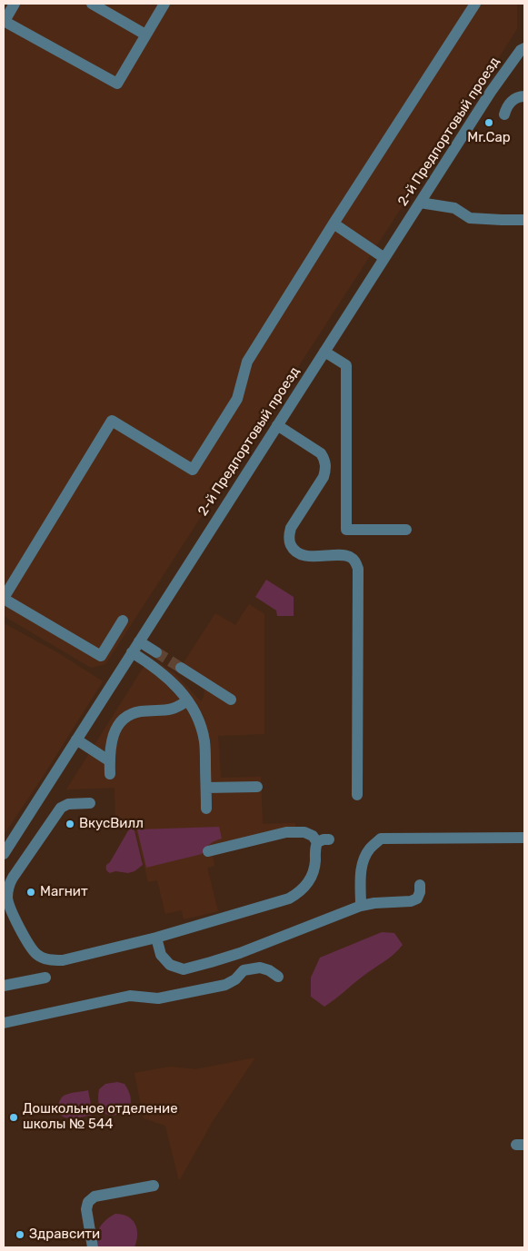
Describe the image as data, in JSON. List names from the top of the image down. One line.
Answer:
{"streets":{"street":["2-й Предпортовый проезд"]},"places":["Mr.Cap","ВкусВилл","Магнит","Дошкольное отделение школы № 544","Здравсити"]}
